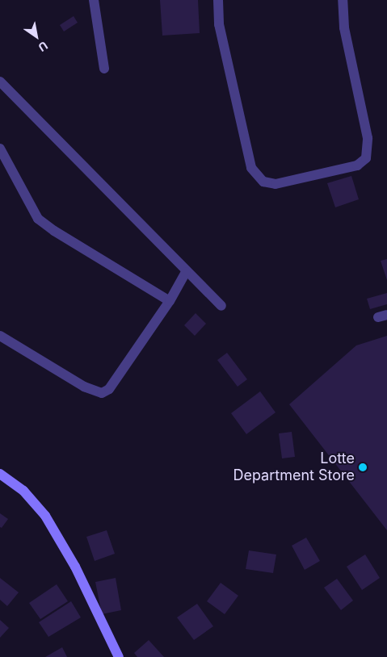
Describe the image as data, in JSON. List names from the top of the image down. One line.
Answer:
{"places":["Lotte Department Store"],"north":"bottom right"}
